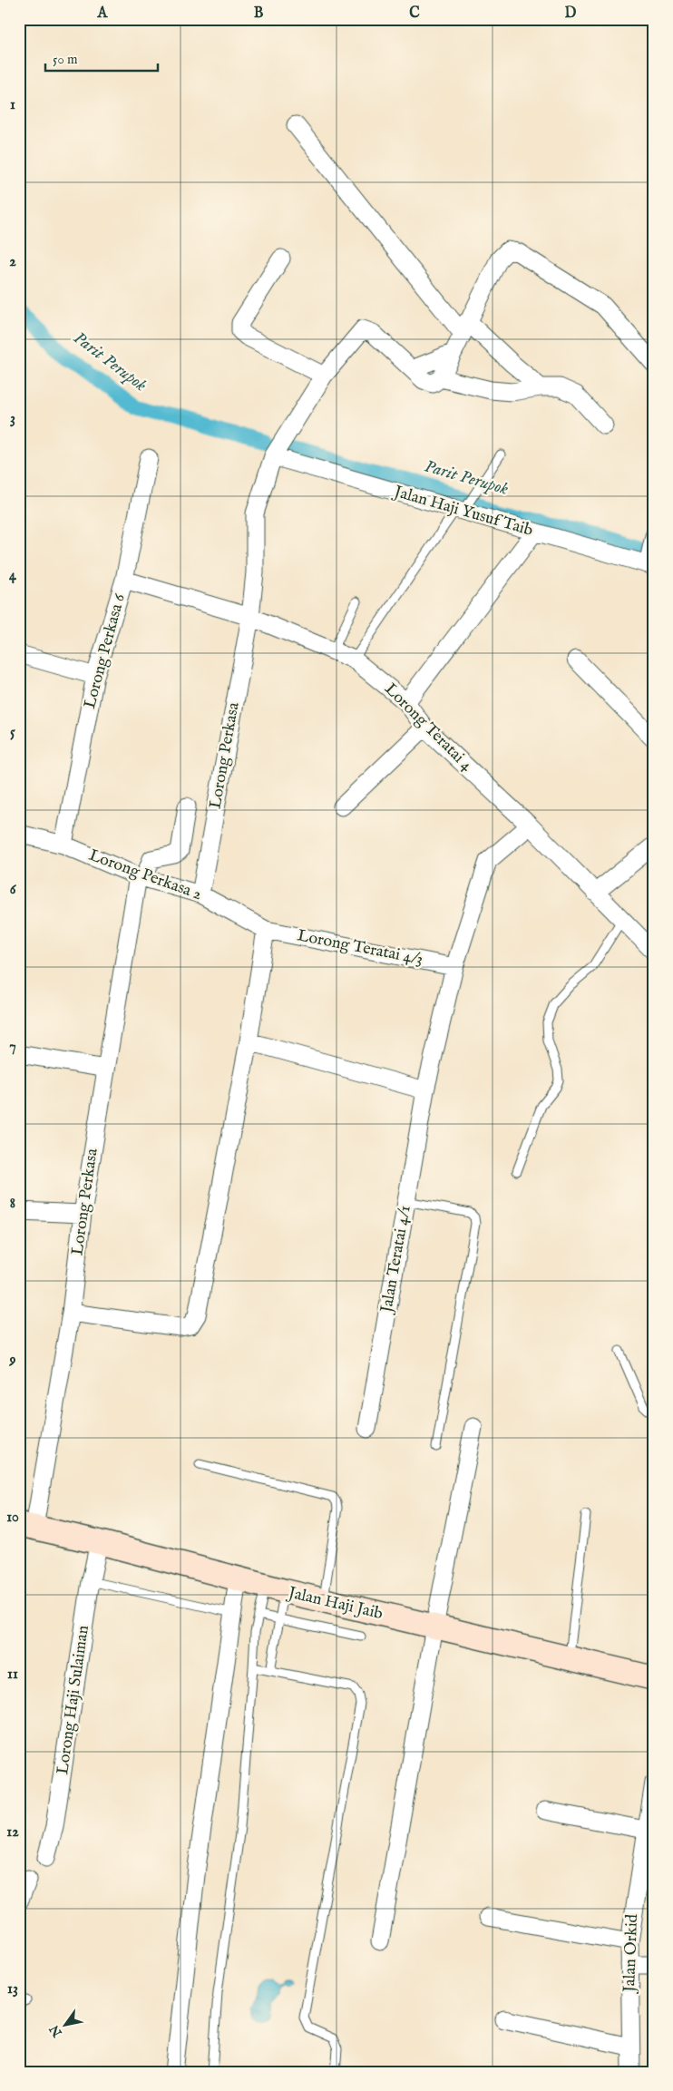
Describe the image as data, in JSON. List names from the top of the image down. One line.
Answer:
{"streets":{"street":["Jalan Haji Yusuf Taib","Lorong Perkasa 6","Lorong Teratai 4","Lorong Perkasa","Lorong Perkasa 2","Lorong Teratai 4/3","Jalan Teratai 4/1","Jalan Haji Jaib","Lorong Haji Sulaiman","Jalan Orkid"]},"crossings":[["Jalan Haji Yusuf Taib","Lorong Perkasa"],["Lorong Perkasa 6","Lorong Teratai 4"],["Lorong Perkasa 6","Lorong Perkasa 2"],["Lorong Teratai 4","Lorong Perkasa"],["Lorong Teratai 4","Jalan Teratai 4/1"],["Lorong Perkasa","Lorong Perkasa 2"],["Lorong Perkasa","Jalan Haji Jaib"],["Lorong Perkasa 2","Lorong Teratai 4/3"],["Lorong Teratai 4/3","Jalan Teratai 4/1"],["Jalan Haji Jaib","Lorong Haji Sulaiman"]],"water":["Parit Perupok"],"scale_bar":"50 m","north":"bottom left","grid":{"columns":["A","B","C","D"],"rows":["1","2","3","4","5","6","7","8","9","10","11","12","13"]}}
